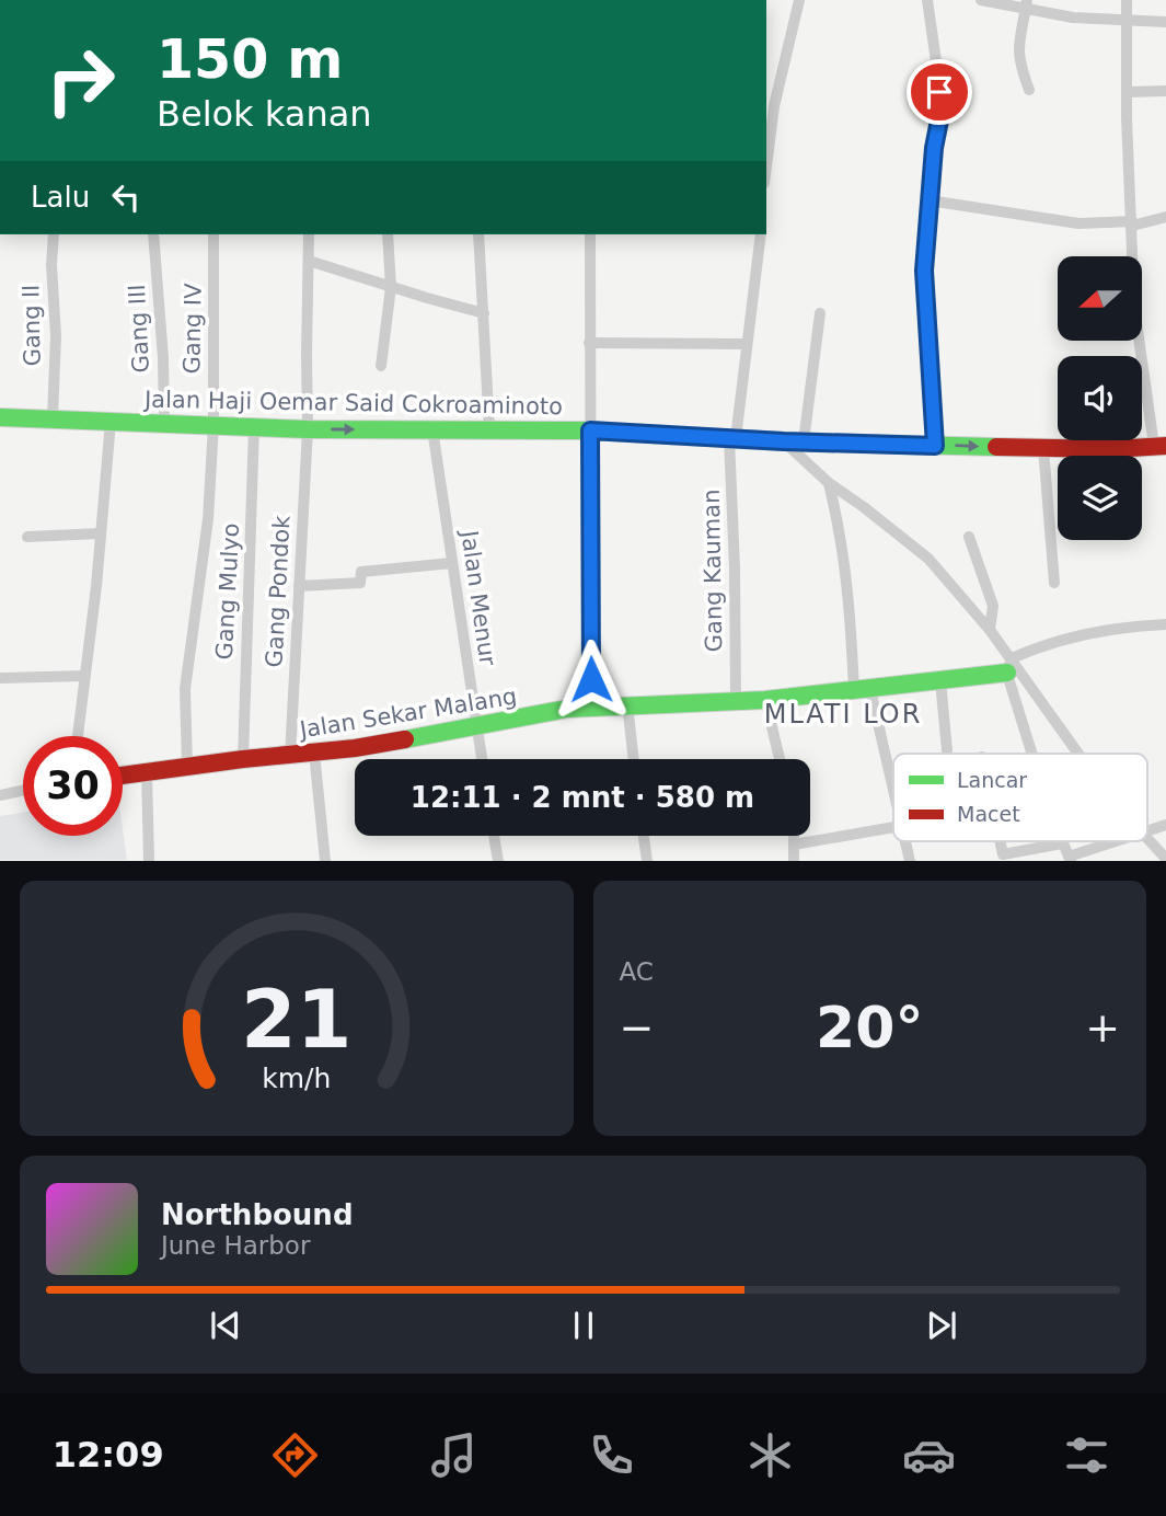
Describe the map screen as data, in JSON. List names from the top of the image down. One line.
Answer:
{"streets":{"main road":["Jalan Haji Oemar Said Cokroaminoto","Jalan Sekar Malang"],"street":["Gang II","Gang III","Gang IV","Gang Kauman","Gang Mulyo","Gang Pondok","Jalan Menur"]},"crossings":[["Gang II","Jalan Haji Oemar Said Cokroaminoto"],["Gang III","Jalan Haji Oemar Said Cokroaminoto"],["Gang IV","Jalan Haji Oemar Said Cokroaminoto"],["Gang IV","Jalan Sekar Malang"],["Jalan Haji Oemar Said Cokroaminoto","Gang Kauman"],["Jalan Haji Oemar Said Cokroaminoto","Gang Mulyo"],["Jalan Haji Oemar Said Cokroaminoto","Gang Pondok"],["Jalan Haji Oemar Said Cokroaminoto","Jalan Menur"],["Gang Kauman","Jalan Sekar Malang"],["Gang Mulyo","Jalan Sekar Malang"],["Gang Pondok","Jalan Sekar Malang"],["Jalan Menur","Jalan Sekar Malang"]],"districts":["MLATI LOR"],"legend":["Lancar","Macet"],"north":"left","page":{"turn":["150 m","Belok kanan"],"then":"Lalu","limit":"30","trip":"12:11 · 2 mnt · 580 m","tile":"AC","heat":["−","20°","+"],"song":["Northbound","June Harbor"],"tabs":"12:09","gauge":["21","km/h"]}}
